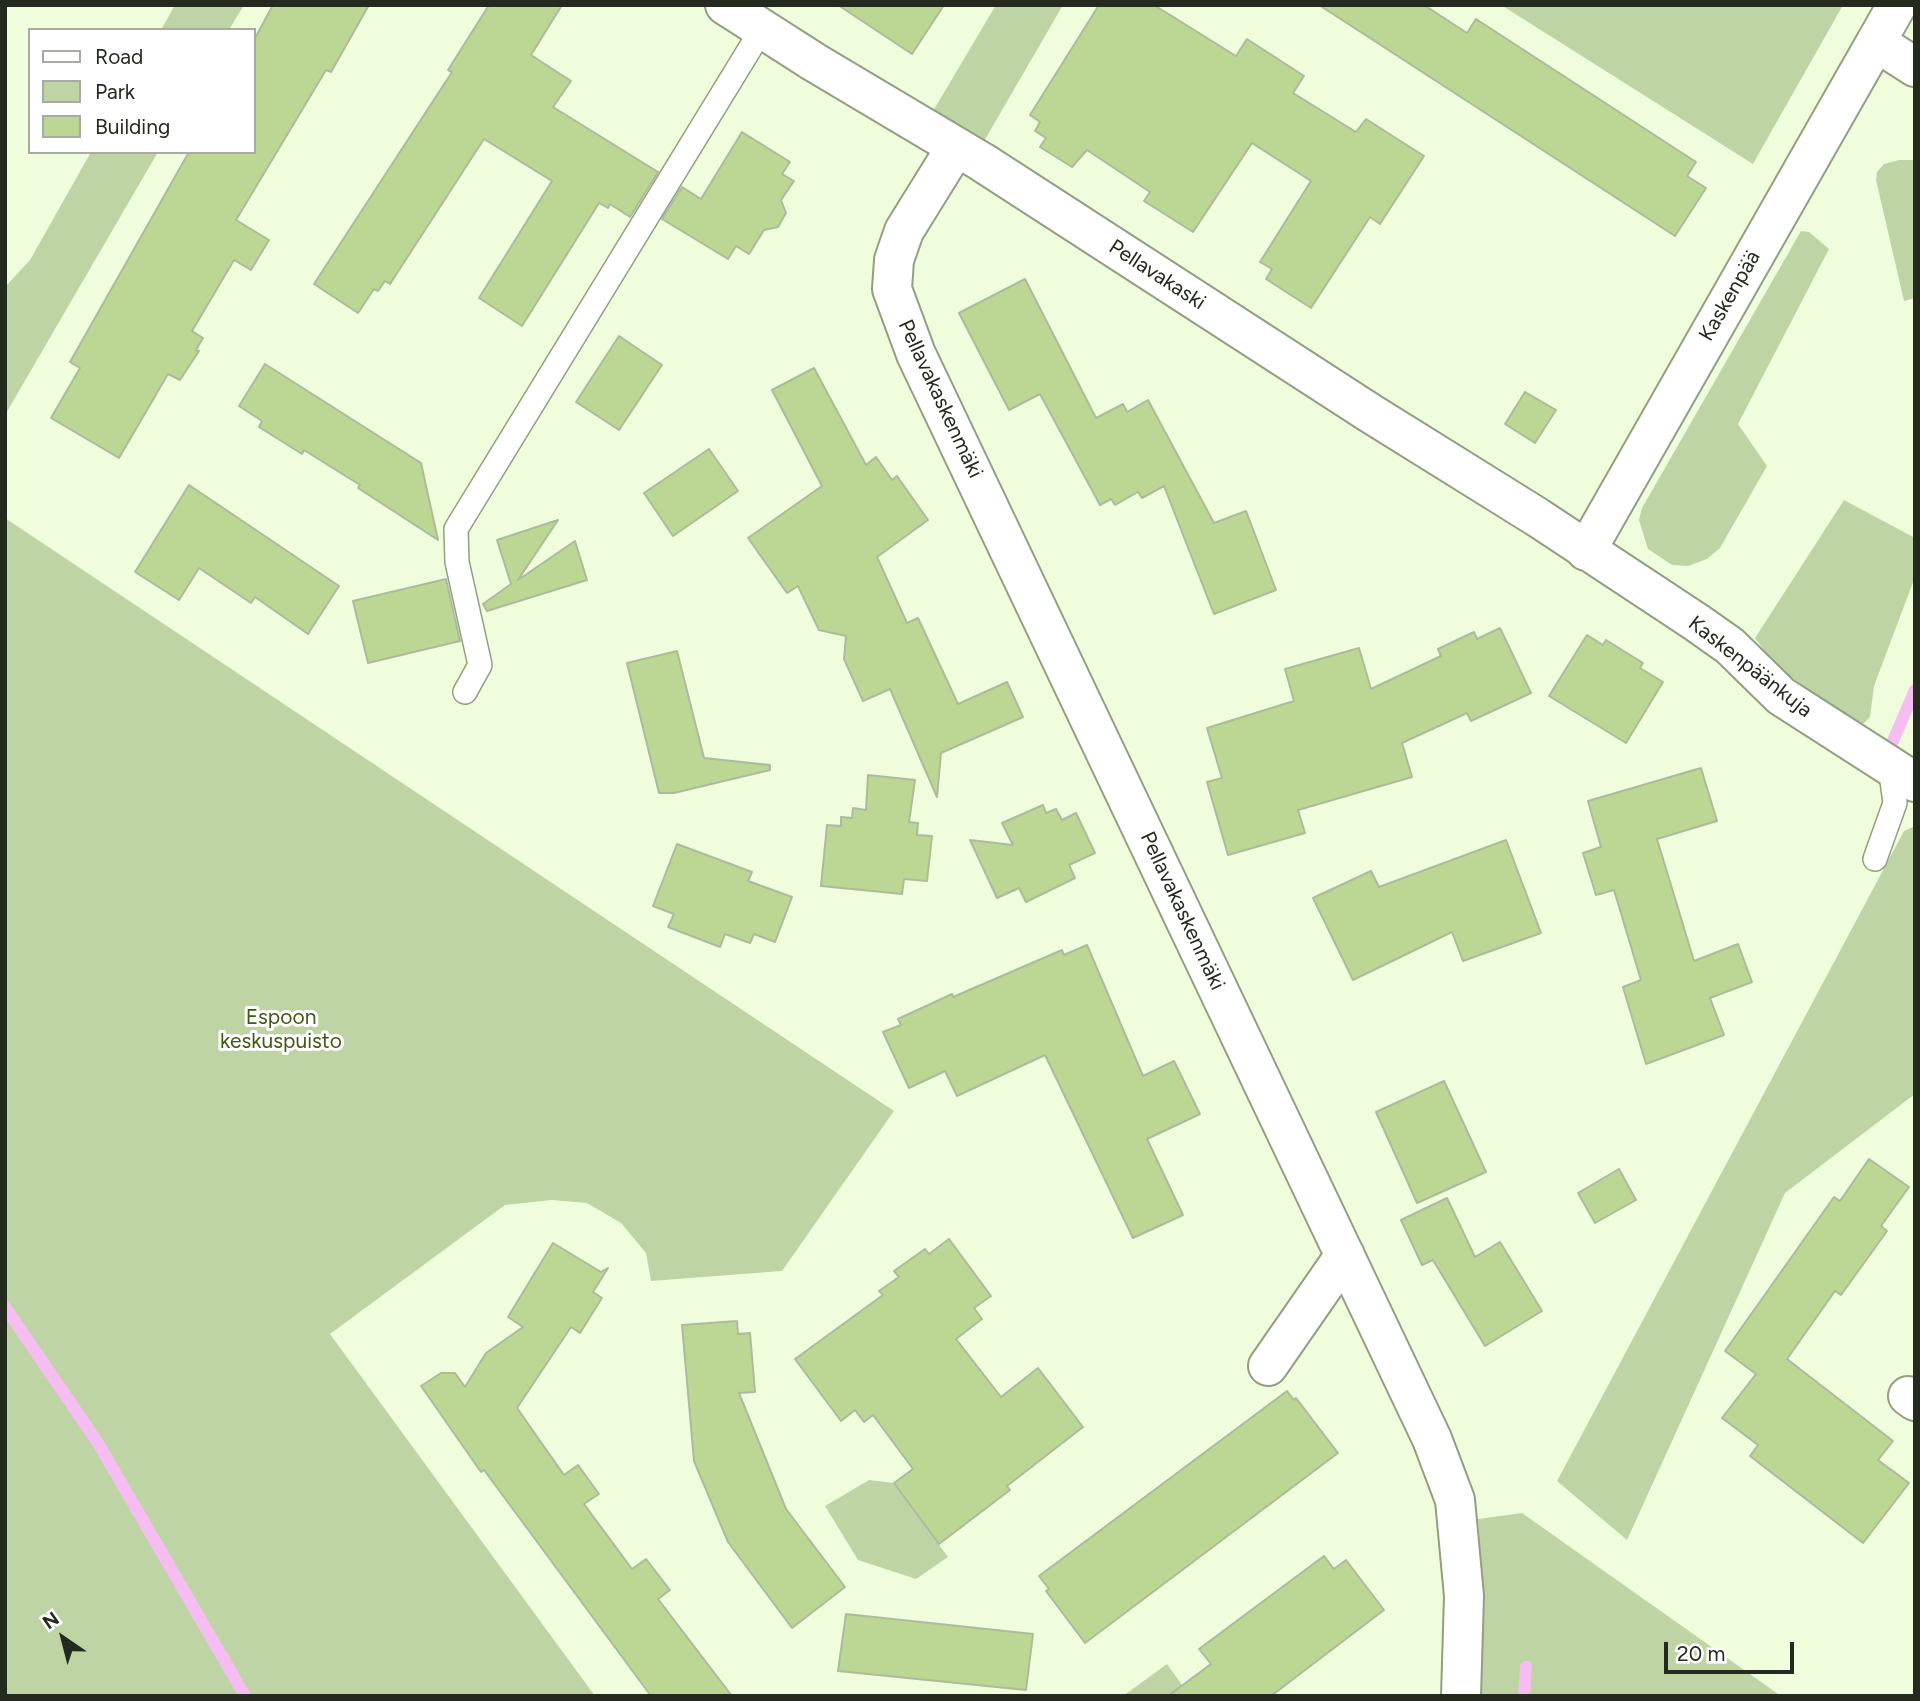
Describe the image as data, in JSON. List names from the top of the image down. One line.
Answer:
{"streets":{"street":["Pellavakaski","Kaskenpää","Pellavakaskenmäki","Kaskenpäänkuja"]},"crossings":[["Pellavakaski","Kaskenpää"],["Pellavakaski","Pellavakaskenmäki"],["Pellavakaski","Kaskenpäänkuja"],["Kaskenpää","Kaskenpäänkuja"]],"parks":["Espoon keskuspuisto"],"legend":["Road","Park","Building"],"scale_bar":"20 m","north":"top left"}
